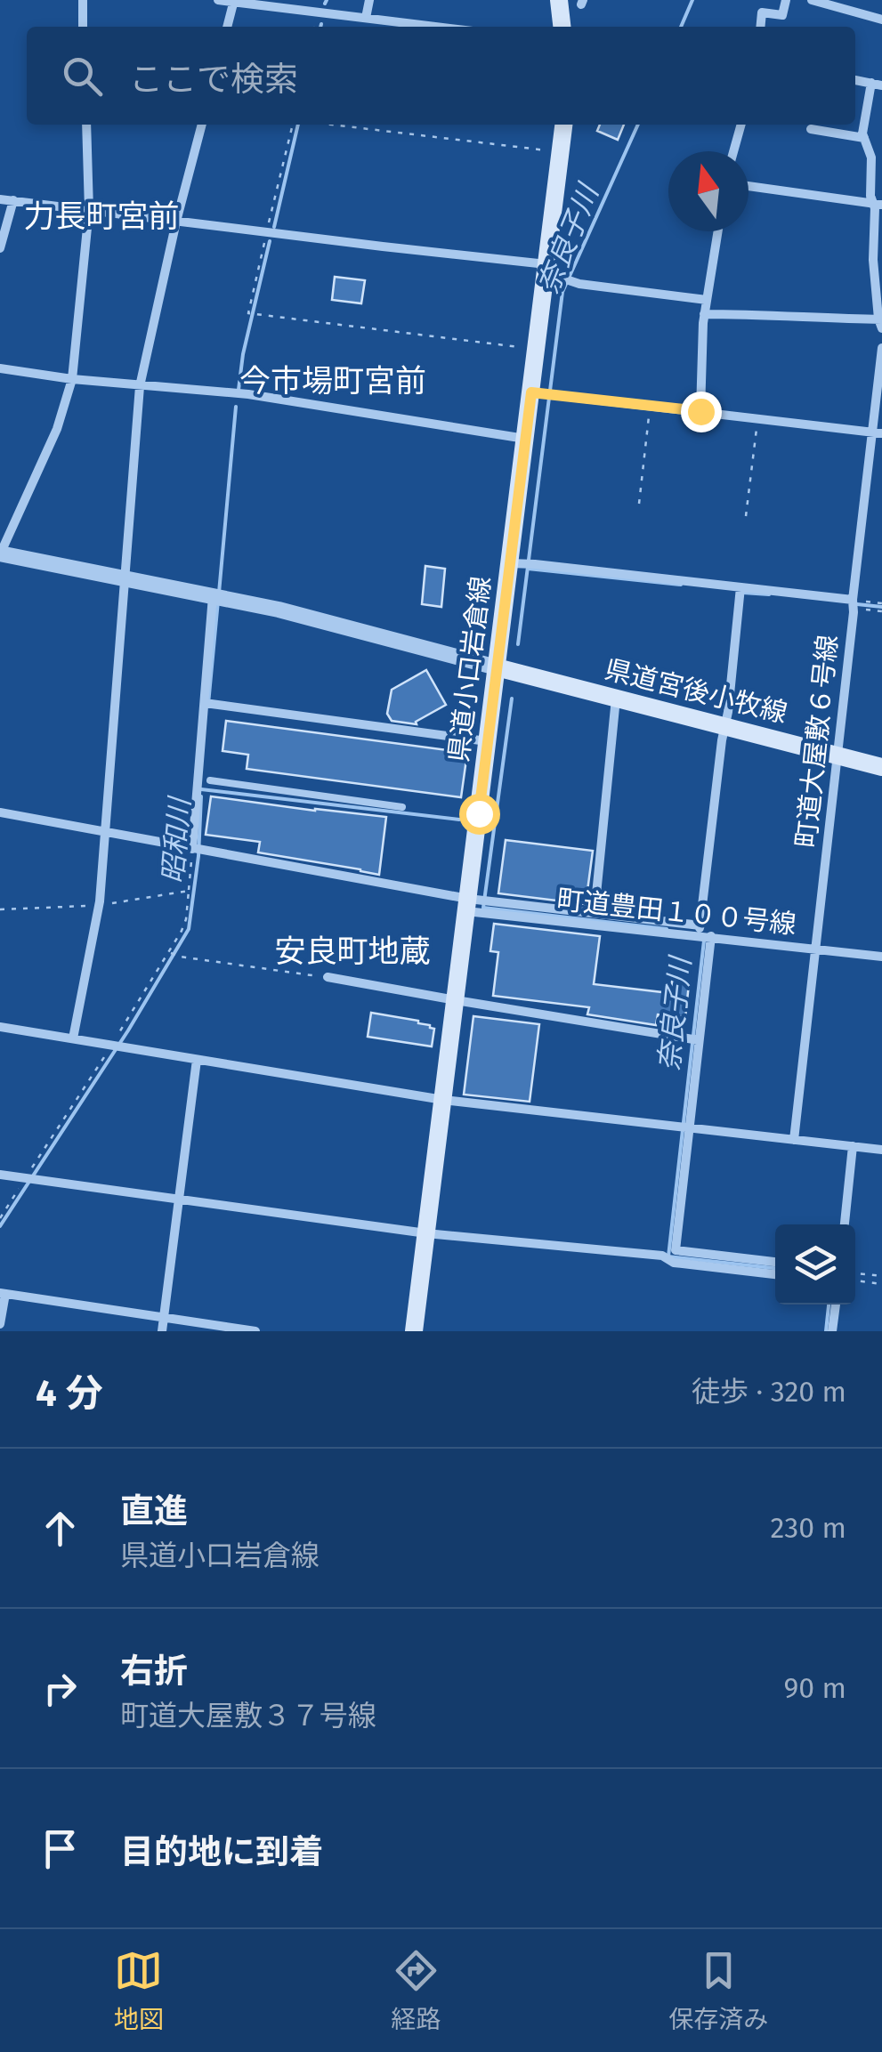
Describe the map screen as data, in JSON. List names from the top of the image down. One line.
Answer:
{"streets":{"main road":["県道小口岩倉線","県道宮後小牧線"],"street":["町道大屋敷６号線","町道豊田１００号線"]},"crossings":[["県道小口岩倉線","県道宮後小牧線"],["県道小口岩倉線","町道豊田１００号線"],["県道宮後小牧線","町道大屋敷６号線"],["町道大屋敷６号線","町道豊田１００号線"]],"districts":["力長町宮前","今市場町宮前","安良町地蔵"],"water":["奈良子川","昭和川"],"north":"top","page":{"search":"ここで検索","heading":["4 分","徒歩 · 320 m"],"list":[["直進","県道小口岩倉線","230 m"],["右折","町道大屋敷３７号線","90 m"],"目的地に到着"],"nav":["地図","経路","保存済み"]}}
